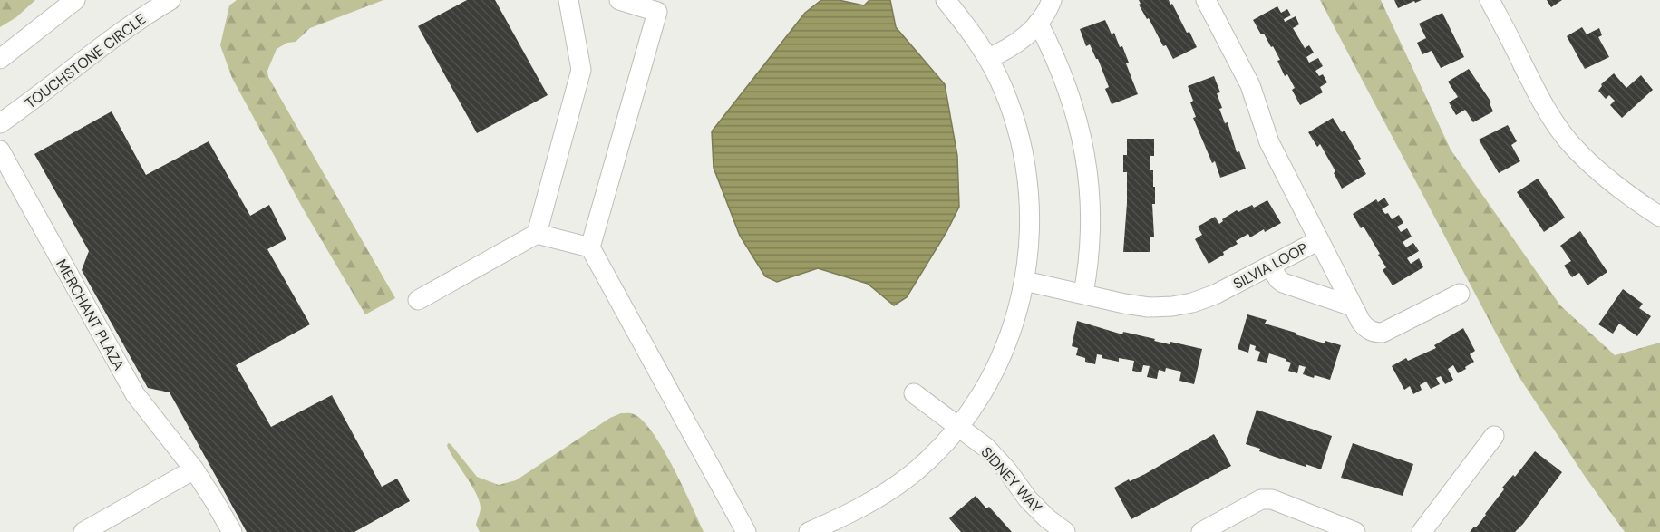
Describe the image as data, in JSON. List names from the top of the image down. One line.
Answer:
{"streets":{"street":["TOUCHSTONE CIRCLE","SILVIA LOOP","MERCHANT PLAZA","SIDNEY WAY"]}}
